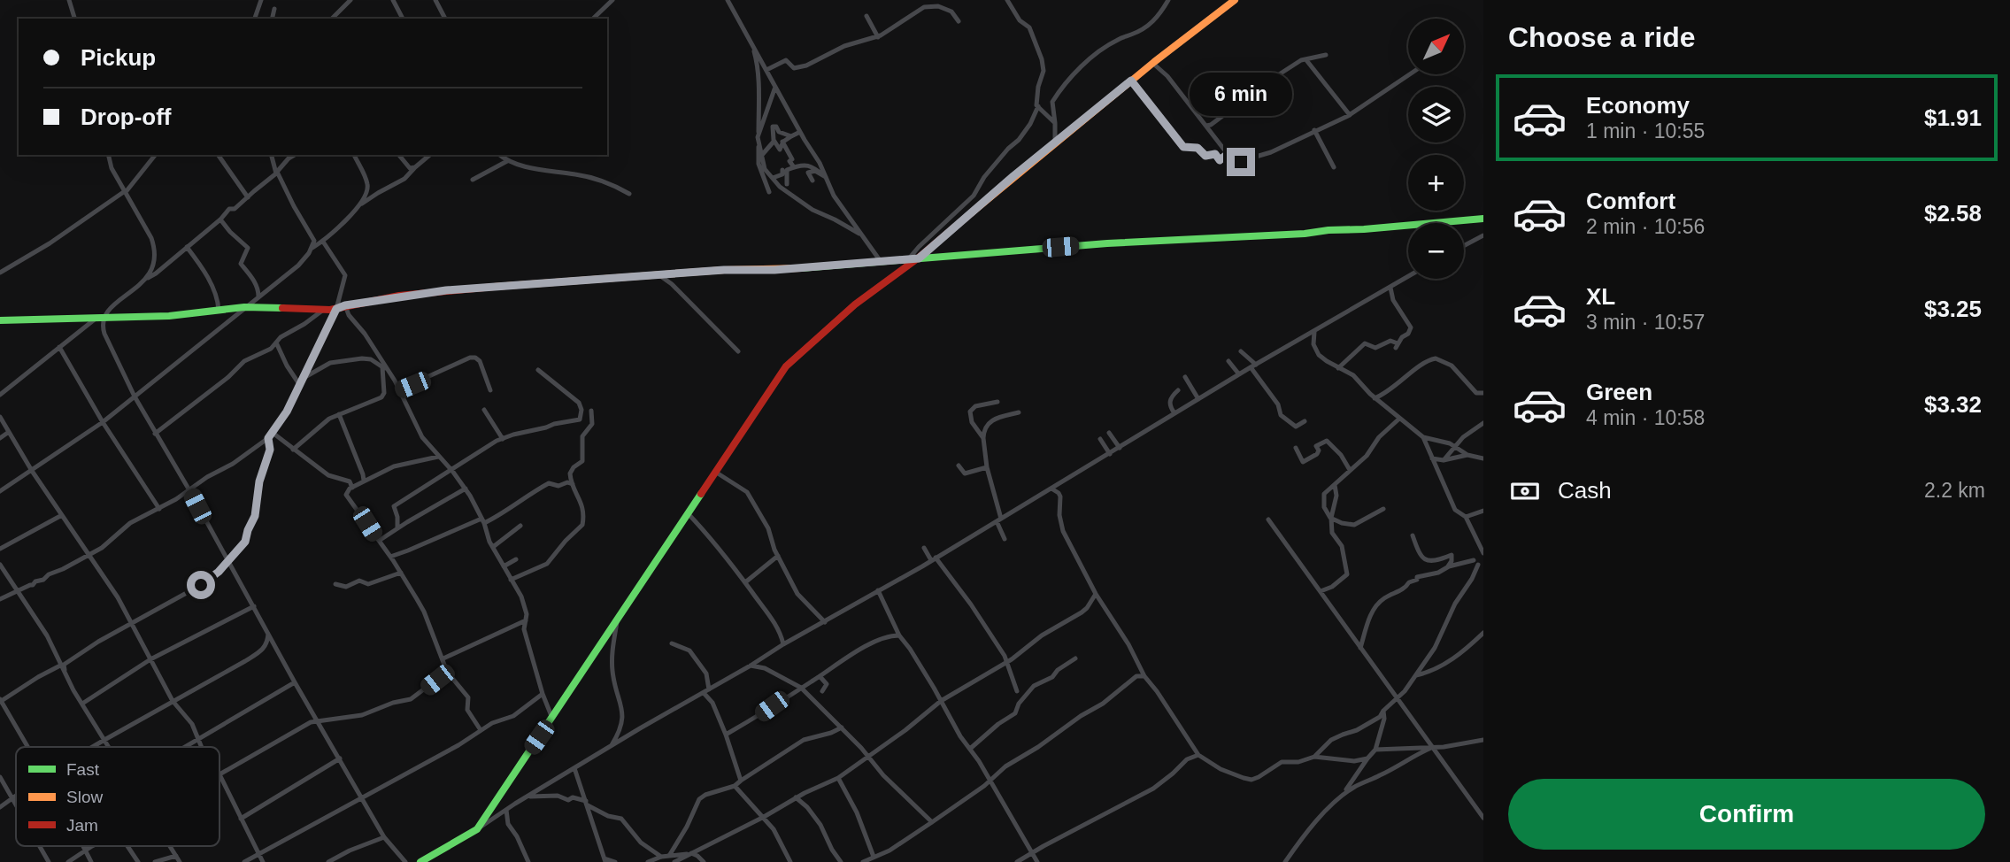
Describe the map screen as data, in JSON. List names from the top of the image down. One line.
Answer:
{"legend":["Fast","Slow","Jam"],"north":"top right","page":{"heading":"Choose a ride","map_buttons":["+","−"],"banner":["Pickup","Drop-off"],"bubble":"6 min","list":[{"name":"Economy","note":"1 min · 10:55","value":"$1.91"},{"name":"Comfort","note":"2 min · 10:56","value":"$2.58"},{"name":"XL","note":"3 min · 10:57","value":"$3.25"},{"name":"Green","note":"4 min · 10:58","value":"$3.32"}],"pay":["Cash","2.2 km"],"buttons":"Confirm"}}
